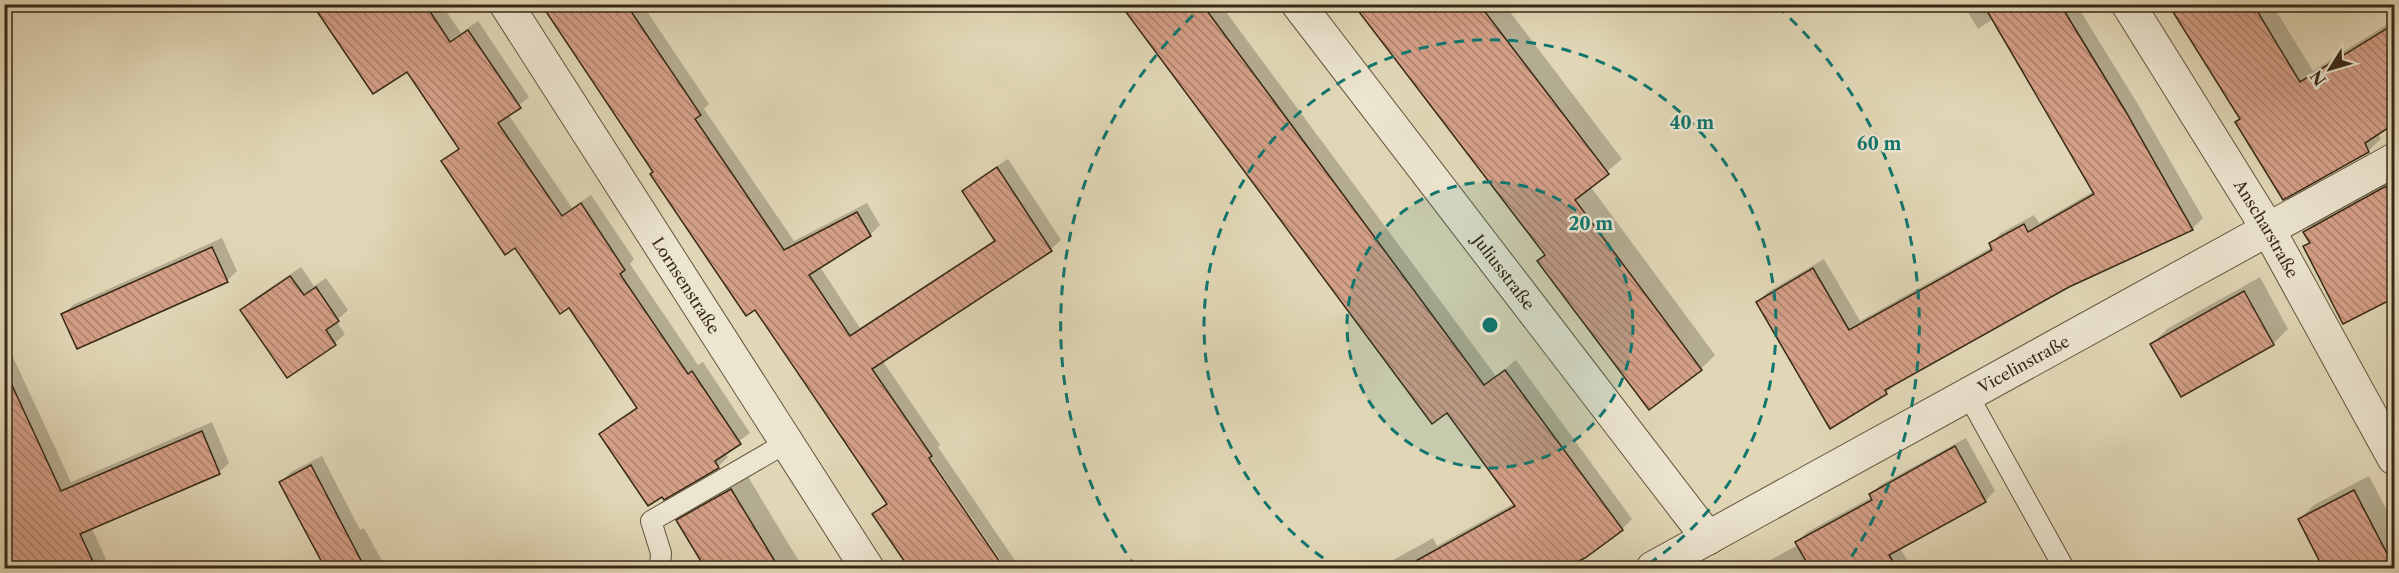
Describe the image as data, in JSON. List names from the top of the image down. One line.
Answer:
{"streets":{"street":["Anscharstraße","Juliusstraße","Lornsenstraße","Vicelinstraße"]},"crossings":[["Anscharstraße","Vicelinstraße"],["Juliusstraße","Vicelinstraße"]],"north":"bottom left","rings":["40 m","60 m","20 m"]}
